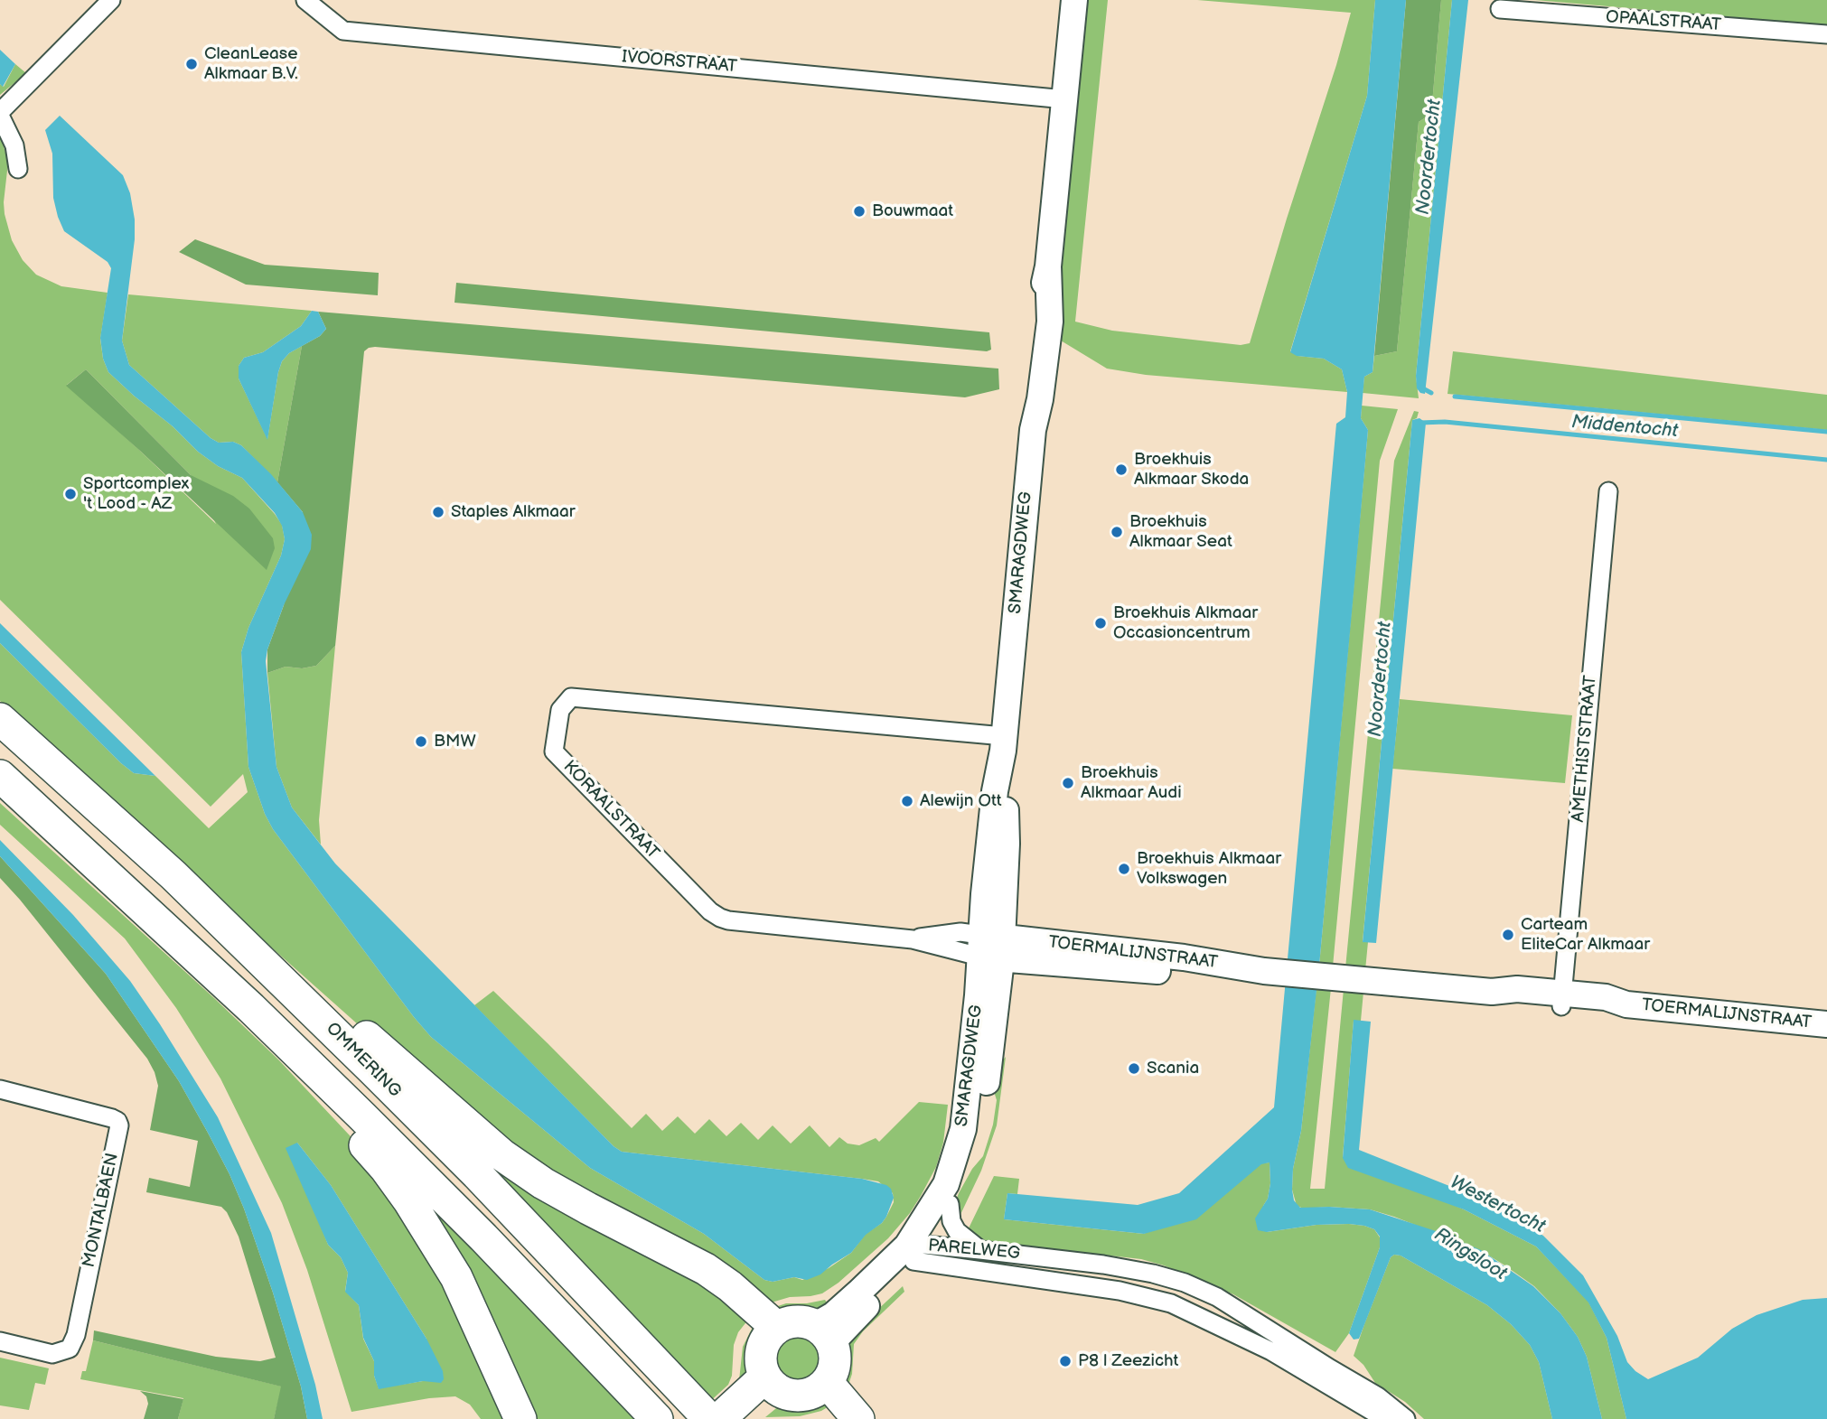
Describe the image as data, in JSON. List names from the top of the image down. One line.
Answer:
{"streets":{"highway":["OMMERING"],"street":["OPAALSTRAAT","IVOORSTRAAT","SMARAGDWEG","AMETHISTSTRAAT","KORAALSTRAAT","TOERMALIJNSTRAAT","MONTALBAEN","PARELWEG"]},"crossings":[["IVOORSTRAAT","SMARAGDWEG"],["SMARAGDWEG","KORAALSTRAAT"],["SMARAGDWEG","TOERMALIJNSTRAAT"],["SMARAGDWEG","PARELWEG"],["AMETHISTSTRAAT","TOERMALIJNSTRAAT"],["KORAALSTRAAT","TOERMALIJNSTRAAT"]],"water":["Noordertocht","Middentocht","Westertocht","Ringsloot"],"places":["CleanLease Alkmaar B.V.","Bouwmaat","Broekhuis Alkmaar Skoda","Sportcomplex 't Lood - AZ","Staples Alkmaar","Broekhuis Alkmaar Seat","Broekhuis Alkmaar Occasioncentrum","BMW","Broekhuis Alkmaar Audi","Alewijn Ott","Broekhuis Alkmaar Volkswagen","Carteam EliteCar Alkmaar","Scania","P8 | Zeezicht"]}
